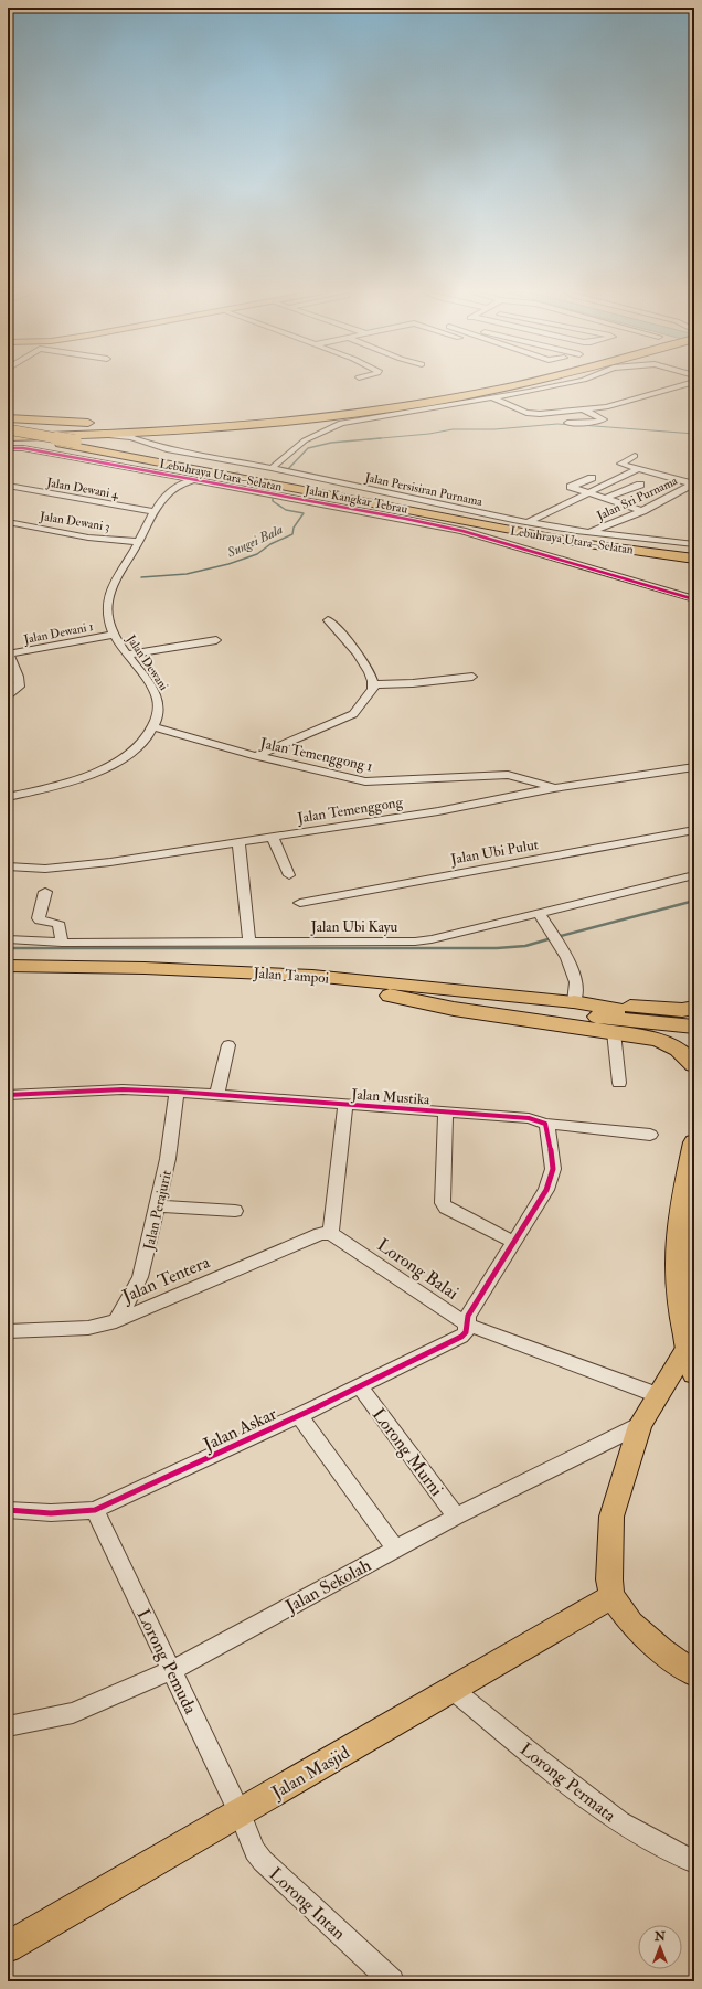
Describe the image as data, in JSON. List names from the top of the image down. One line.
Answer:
{"streets":{"highway":["Lebuhraya Utara–Selatan"],"main road":["Jalan Tampoi","Jalan Masjid"],"street":["Jalan Dewani 4","Jalan Persisiran Purnama","Jalan Sri Purnama","Jalan Kangkar Tebrau","Jalan Dewani 3","Jalan Dewani 1","Jalan Dewani","Jalan Temenggong 1","Jalan Temenggong","Jalan Ubi Pulut","Jalan Ubi Kayu","Jalan Mustika","Jalan Perajurit","Lorong Balai","Jalan Tentera","Jalan Askar","Lorong Murni","Jalan Sekolah","Lorong Pemuda","Lorong Permata","Lorong Intan"]},"crossings":[["Lebuhraya Utara–Selatan","Jalan Persisiran Purnama"],["Jalan Dewani 4","Jalan Dewani"],["Jalan Persisiran Purnama","Jalan Sri Purnama"],["Jalan Kangkar Tebrau","Jalan Dewani"],["Jalan Dewani 3","Jalan Dewani"],["Jalan Dewani 1","Jalan Dewani"],["Jalan Dewani","Jalan Temenggong 1"],["Jalan Temenggong 1","Jalan Temenggong"],["Jalan Mustika","Jalan Perajurit"],["Jalan Perajurit","Jalan Tentera"],["Lorong Balai","Jalan Tentera"],["Lorong Balai","Jalan Askar"],["Jalan Askar","Lorong Murni"],["Jalan Askar","Lorong Pemuda"],["Lorong Murni","Jalan Sekolah"],["Jalan Sekolah","Lorong Pemuda"],["Lorong Pemuda","Jalan Masjid"],["Lorong Pemuda","Lorong Intan"],["Jalan Masjid","Lorong Permata"],["Jalan Masjid","Lorong Intan"]],"water":["Sungei Bala"],"north":"top"}
